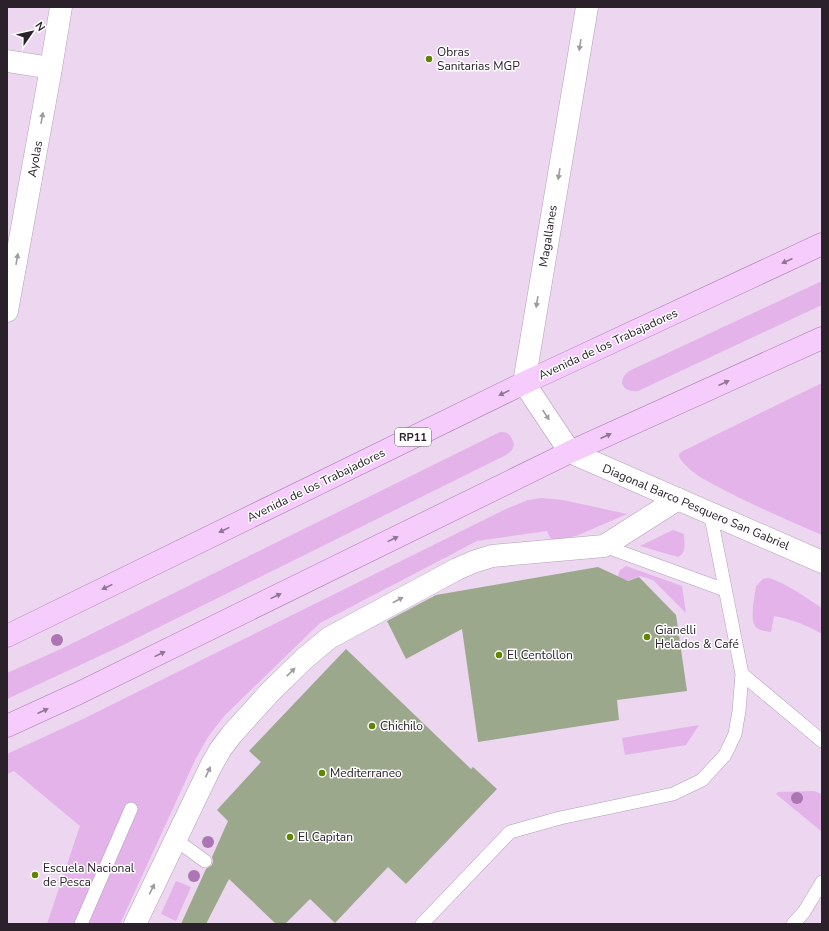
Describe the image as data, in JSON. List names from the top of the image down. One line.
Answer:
{"streets":{"main road":["Avenida de los Trabajadores","RP11"],"street":["Ayolas","Magallanes","Diagonal Barco Pesquero San Gabriel"]},"crossings":[["Magallanes","Avenida de los Trabajadores"]],"one_way":["Ayolas","Magallanes"],"places":["Obras Sanitarias MGP","Gianelli Helados & Café","El Centollon","Chichilo","Mediterraneo","El Capitan","Escuela Nacional de Pesca"],"north":"top right"}
